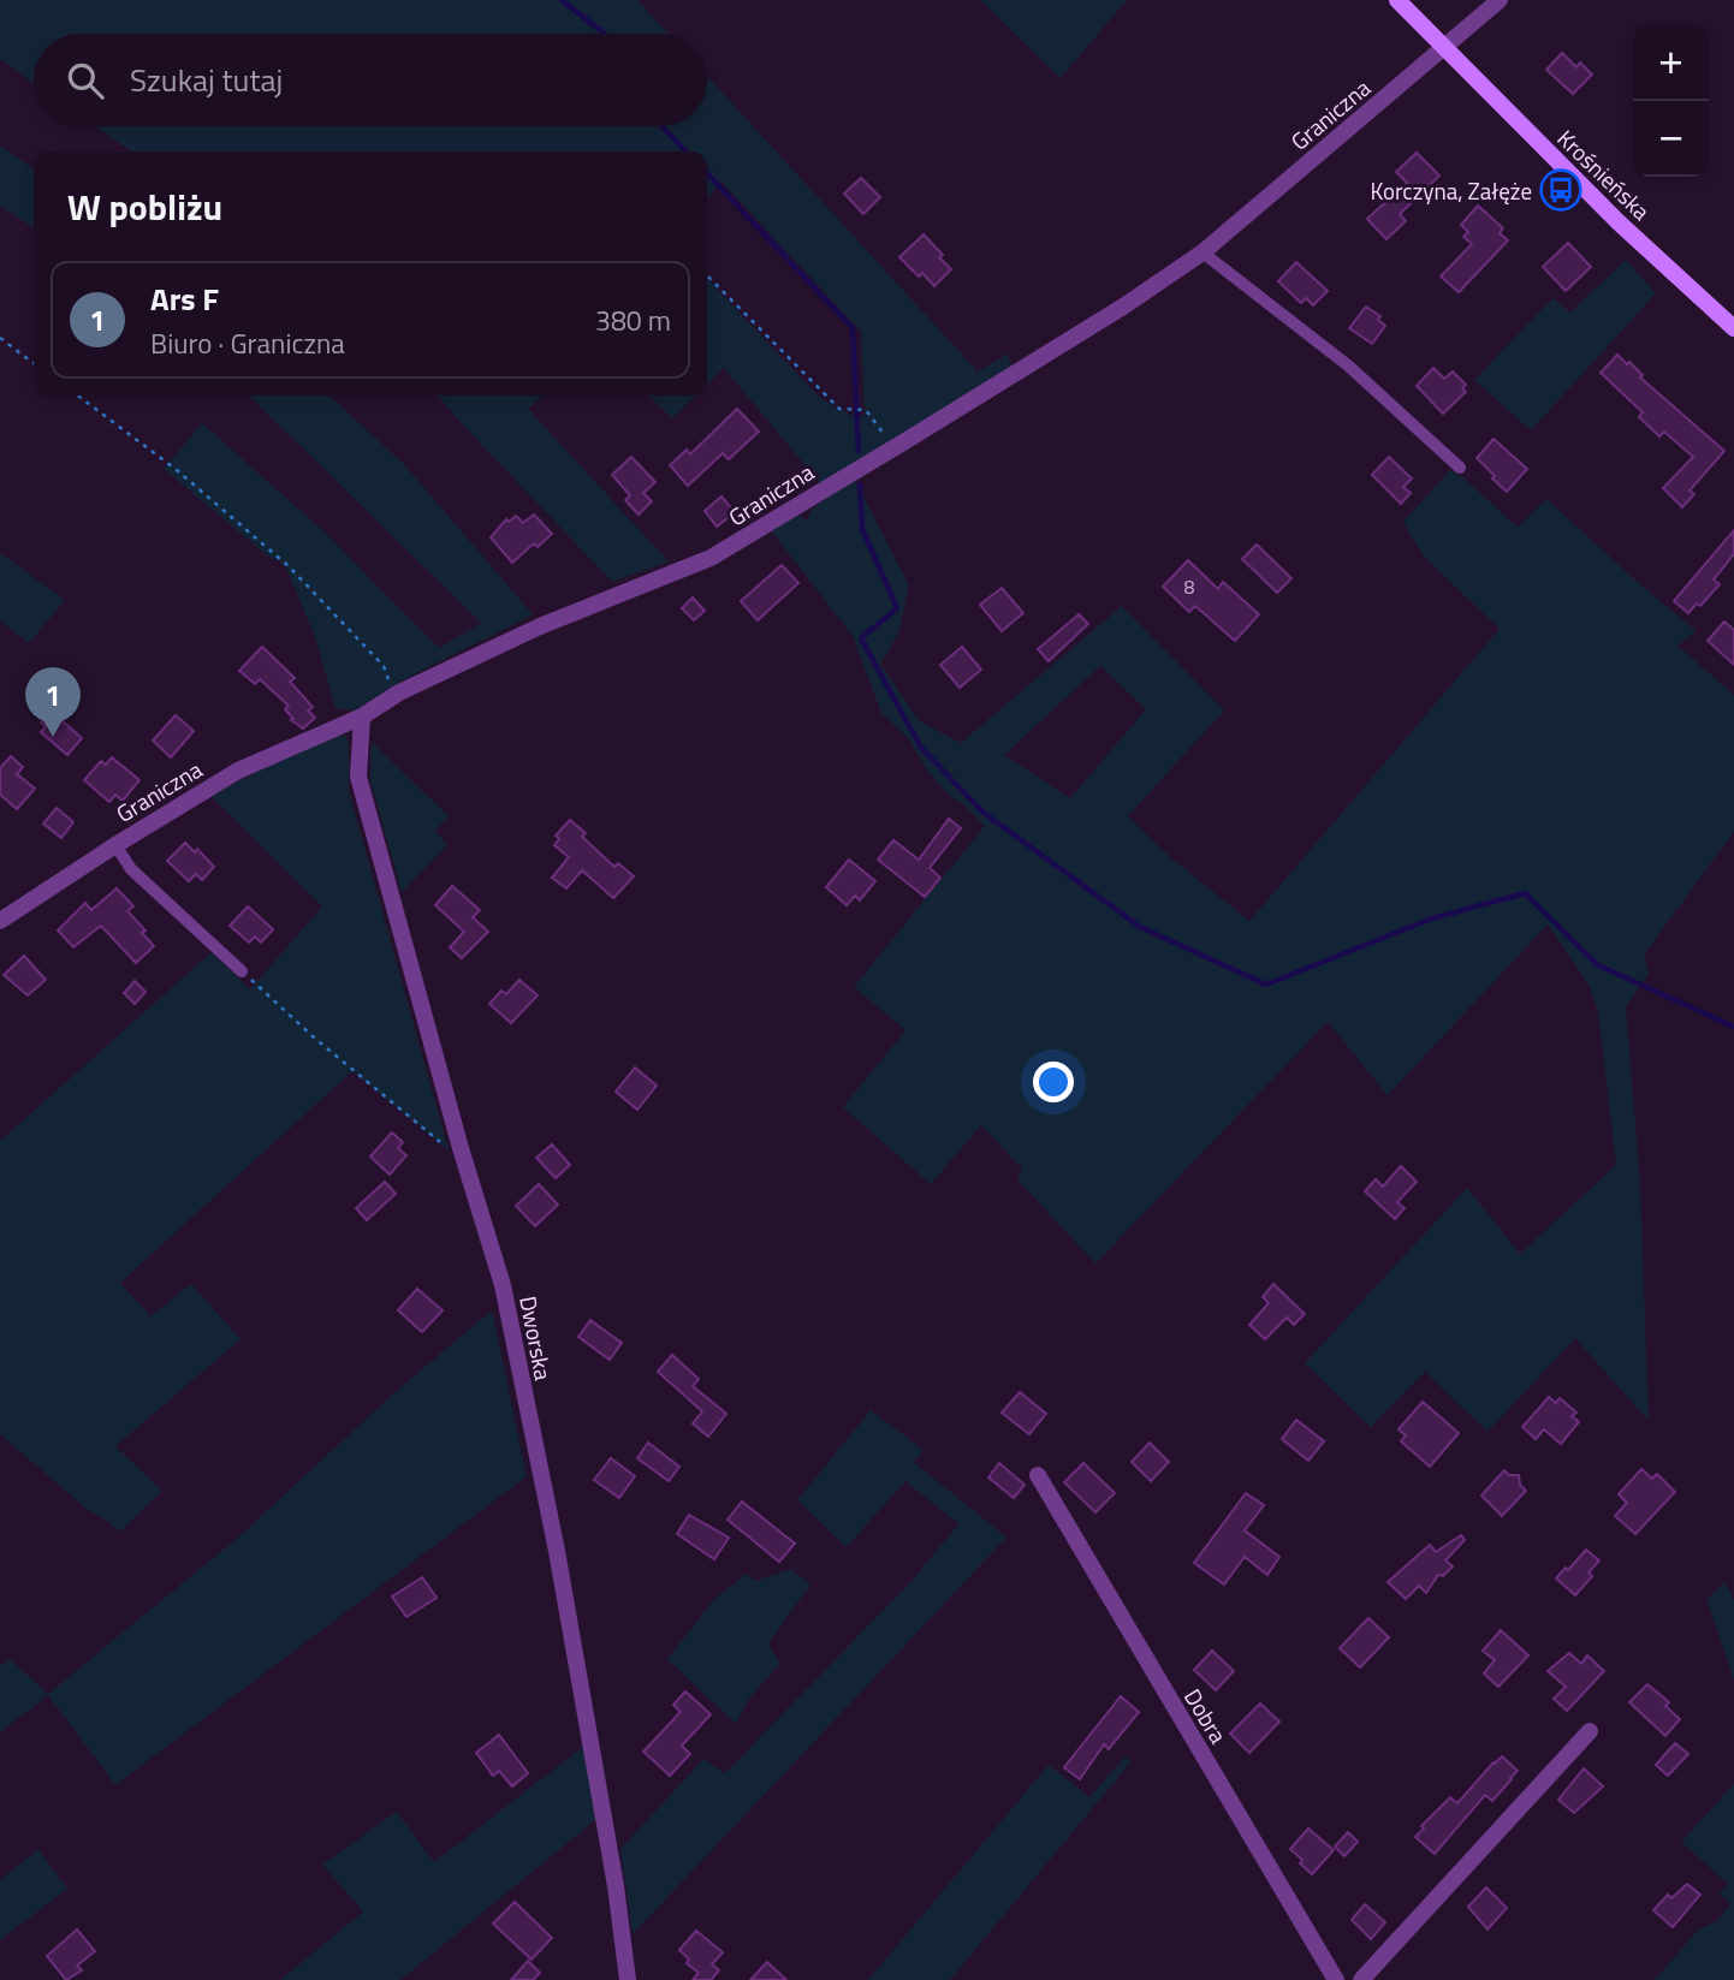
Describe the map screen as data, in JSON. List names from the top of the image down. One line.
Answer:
{"streets":{"main road":["Krośnieńska"],"street":["Graniczna","Dworska","Dobra"]},"crossings":[["Graniczna","Krośnieńska"],["Graniczna","Dworska"]],"places":{"bus stop":["Korczyna, Załęże"]},"house_numbers":["8"],"page":{"map_buttons":["+","−"],"search":"Szukaj tutaj","heading":"W pobliżu","list":[{"mark":"1","name":"Ars F","note":"Biuro · Graniczna","value":"380 m"}],"pins":"1"}}
